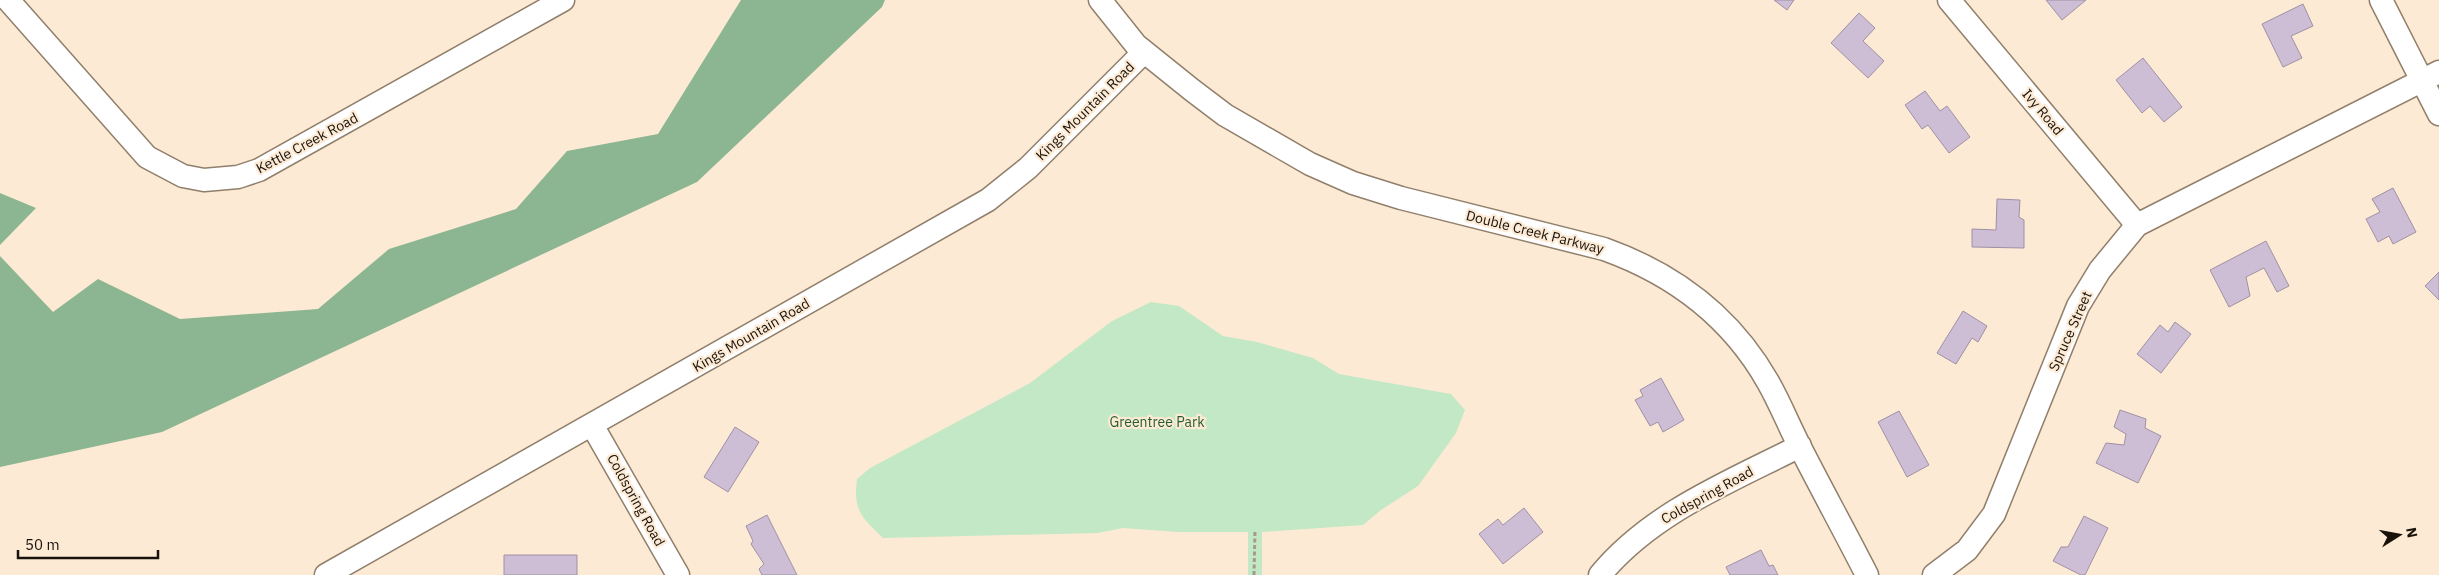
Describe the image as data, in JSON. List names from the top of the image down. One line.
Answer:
{"streets":{"street":["Kings Mountain Road","Ivy Road","Kettle Creek Road","Double Creek Parkway","Spruce Street","Coldspring Road"]},"crossings":[["Kings Mountain Road","Double Creek Parkway"],["Kings Mountain Road","Coldspring Road"],["Ivy Road","Spruce Street"],["Double Creek Parkway","Coldspring Road"]],"parks":["Greentree Park"],"scale_bar":"50 m","north":"right"}
